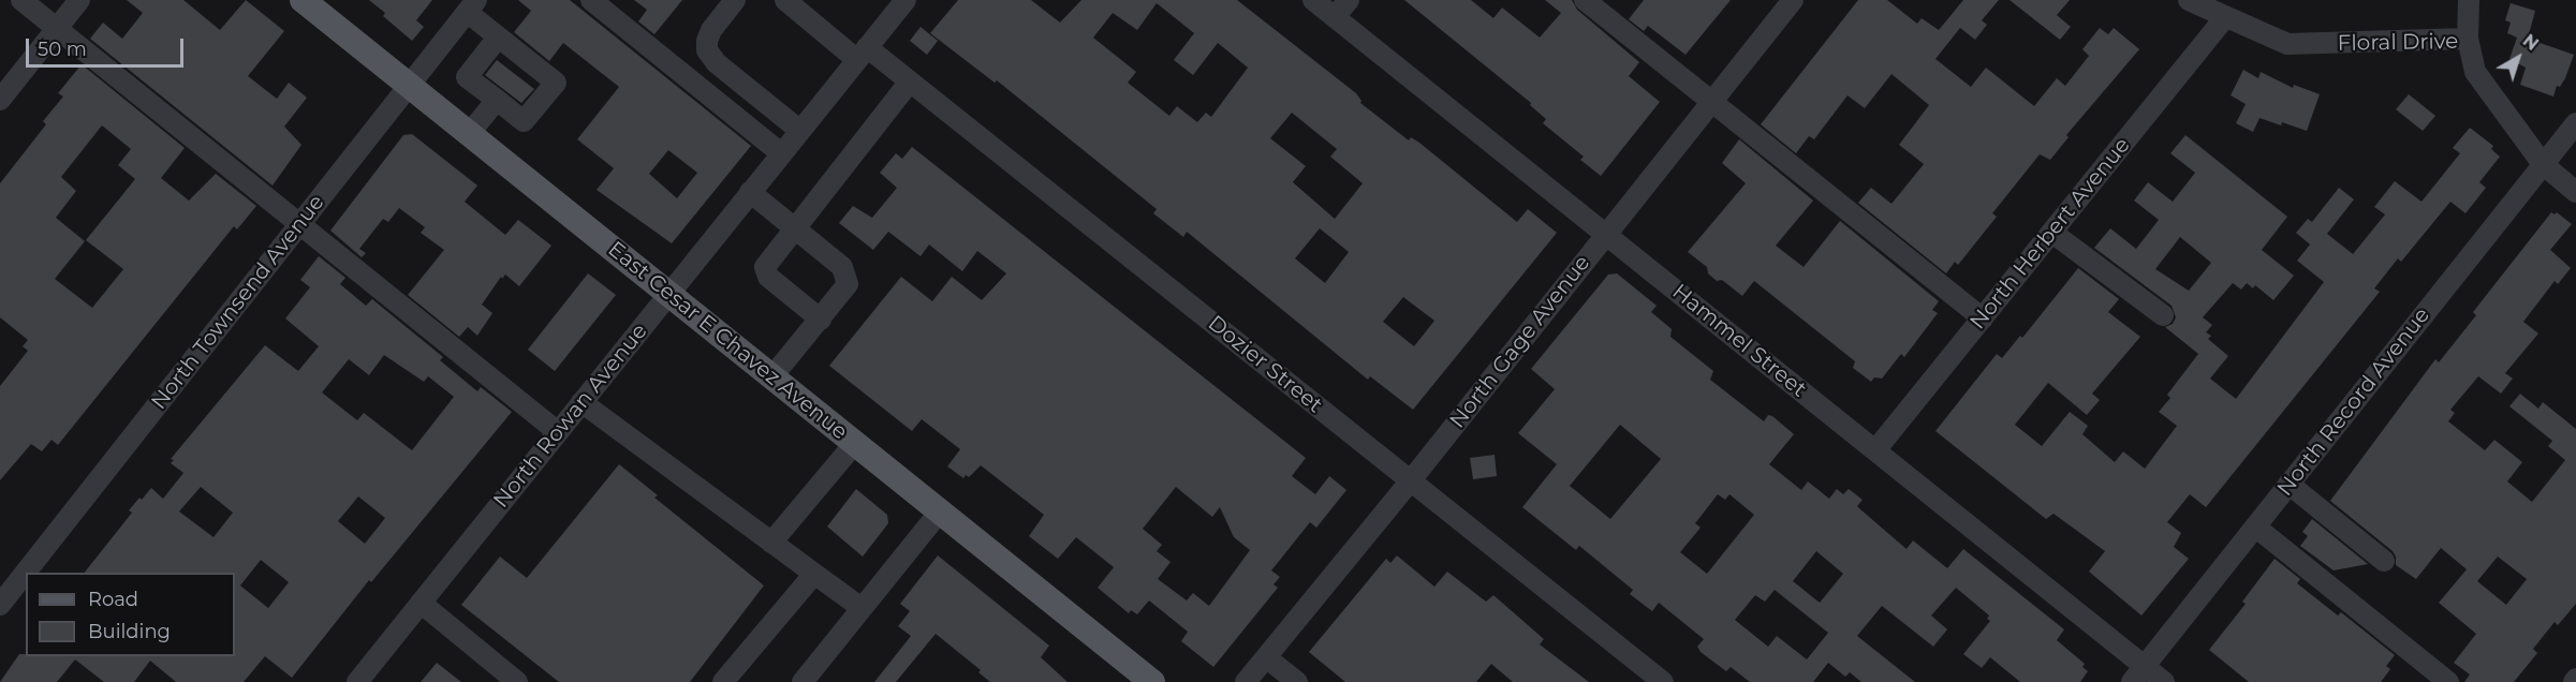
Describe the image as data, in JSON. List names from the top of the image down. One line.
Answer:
{"streets":{"main road":["East Cesar E Chavez Avenue"],"street":["Floral Drive","North Herbert Avenue","North Townsend Avenue","Hammel Street","North Gage Avenue","Dozier Street","North Record Avenue","North Rowan Avenue"]},"crossings":[["Floral Drive","North Herbert Avenue"],["Floral Drive","North Record Avenue"],["North Herbert Avenue","Hammel Street"],["North Townsend Avenue","East Cesar E Chavez Avenue"],["East Cesar E Chavez Avenue","North Rowan Avenue"],["Hammel Street","North Gage Avenue"],["Hammel Street","North Record Avenue"],["North Gage Avenue","Dozier Street"],["Dozier Street","North Rowan Avenue"]],"legend":["Road","Building"],"scale_bar":"50 m","north":"top right"}
